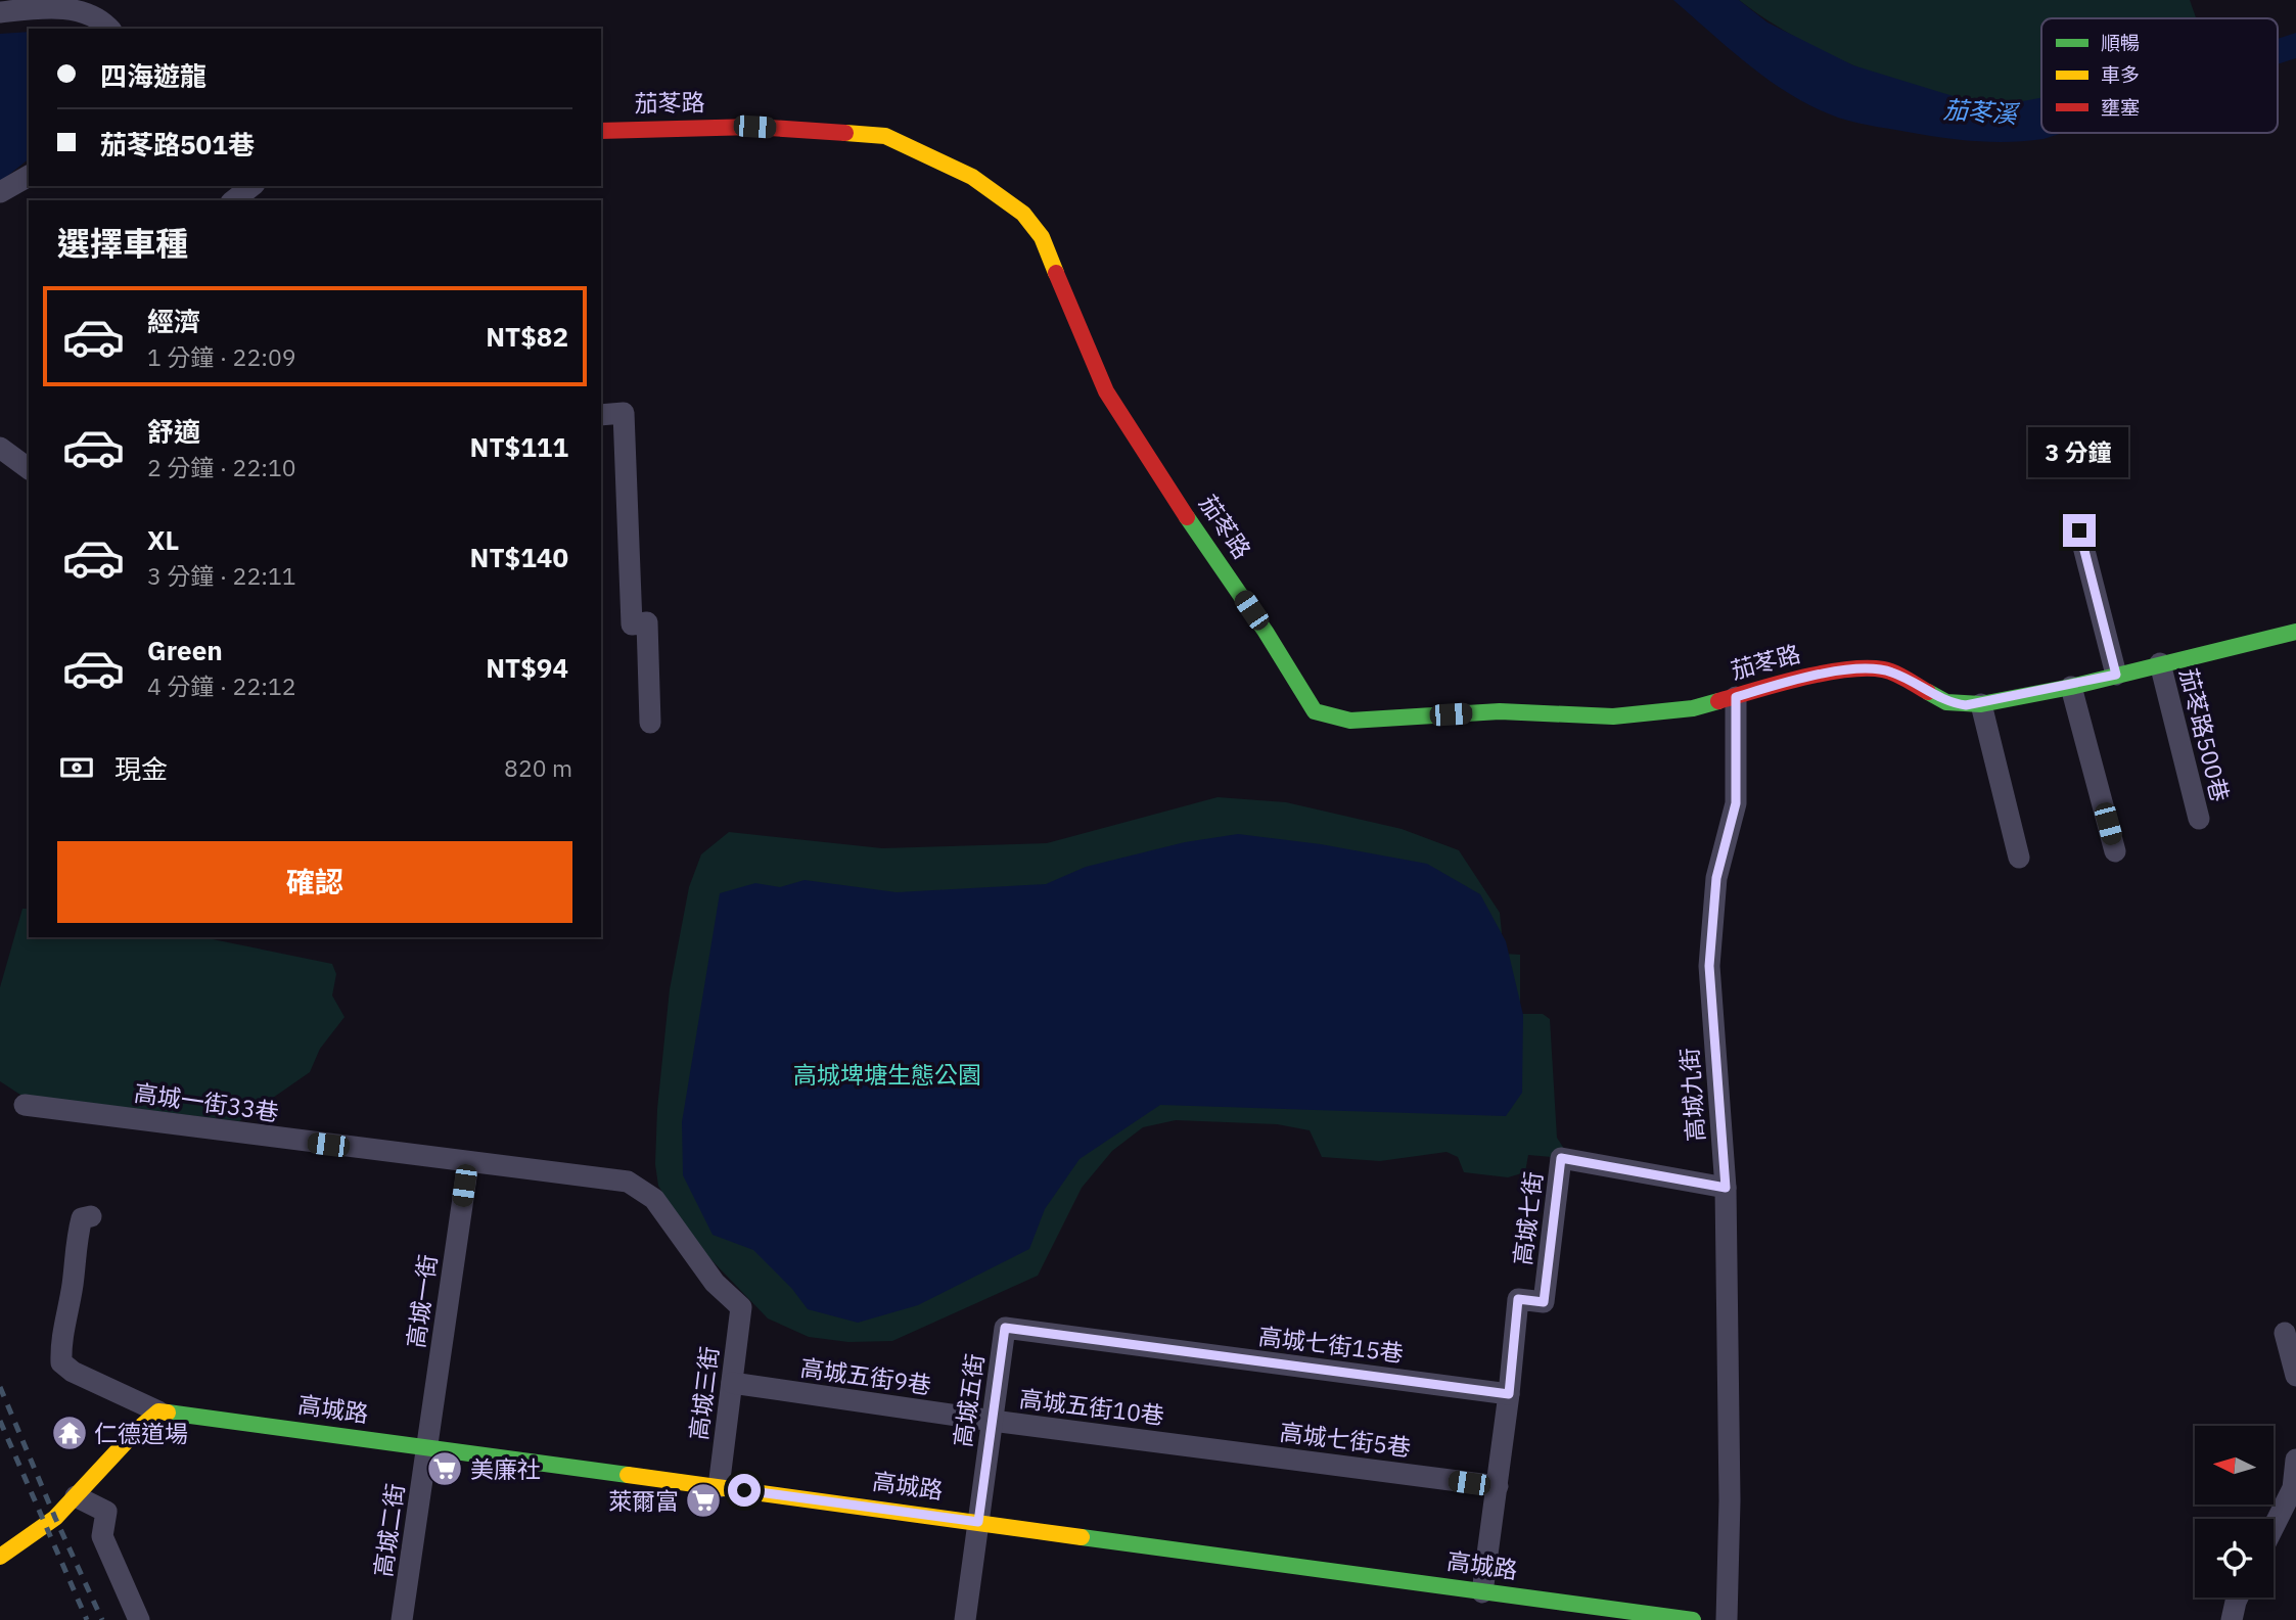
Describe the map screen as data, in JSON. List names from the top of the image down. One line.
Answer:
{"streets":{"street":["茄苳路","茄苳路500巷","高城九街","高城一街33巷","高城七街","高城一街","高城七街15巷","高城五街9巷","高城三街","高城五街","高城五街10巷","高城路","高城七街5巷","高城二街"]},"crossings":[["茄苳路","茄苳路500巷"],["茄苳路","高城九街"],["高城九街","高城七街"],["高城一街33巷","高城一街"],["高城一街33巷","高城三街"],["高城七街","高城七街15巷"],["高城七街","高城路"],["高城七街","高城七街5巷"],["高城一街","高城路"],["高城一街","高城二街"],["高城七街15巷","高城五街"],["高城五街9巷","高城三街"],["高城五街9巷","高城五街"],["高城五街9巷","高城五街10巷"],["高城三街","高城路"],["高城五街","高城五街10巷"],["高城五街","高城路"],["高城五街10巷","高城七街5巷"],["高城路","高城二街"]],"water":["茄苳溪"],"parks":["高城埤塘生態公園"],"places":{"temple":["仁德道場"],"supermarket":["美廉社","萊爾富"]},"legend":["順暢","車多","壅塞"],"north":"left","page":{"banner":["四海遊龍","茄苳路501巷"],"heading":"選擇車種","list":[{"name":"經濟","note":"1 分鐘 · 22:09","value":"NT$82"},{"name":"舒適","note":"2 分鐘 · 22:10","value":"NT$111"},{"name":"XL","note":"3 分鐘 · 22:11","value":"NT$140"},{"name":"Green","note":"4 分鐘 · 22:12","value":"NT$94"}],"bubble":"3 分鐘","pay":["現金","820 m"],"buttons":"確認"}}
